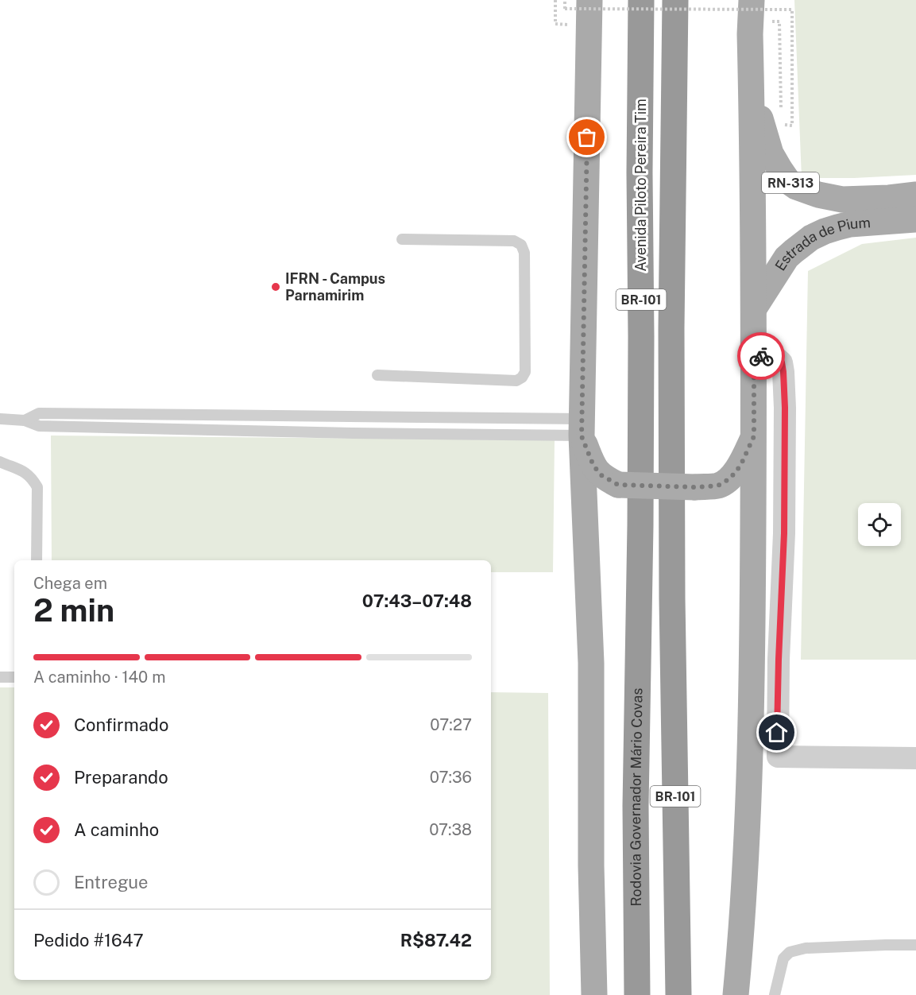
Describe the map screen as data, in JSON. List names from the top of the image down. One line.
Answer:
{"streets":{"highway":["Avenida Piloto Pereira Tim","BR-101","Rodovia Governador Mário Covas"],"main road":["RN-313","Estrada de Pium"]},"crossings":[["Avenida Piloto Pereira Tim","Rodovia Governador Mário Covas"]],"places":["IFRN - Campus Parnamirim"],"page":{"heading":["2 min","Chega em","07:43–07:48"],"panel":["Pedido #1647","R$87.42"],"bar":"A caminho · 140 m","list":[["Confirmado","07:27"],["Preparando","07:36"],["A caminho","07:38"],"Entregue"]}}
